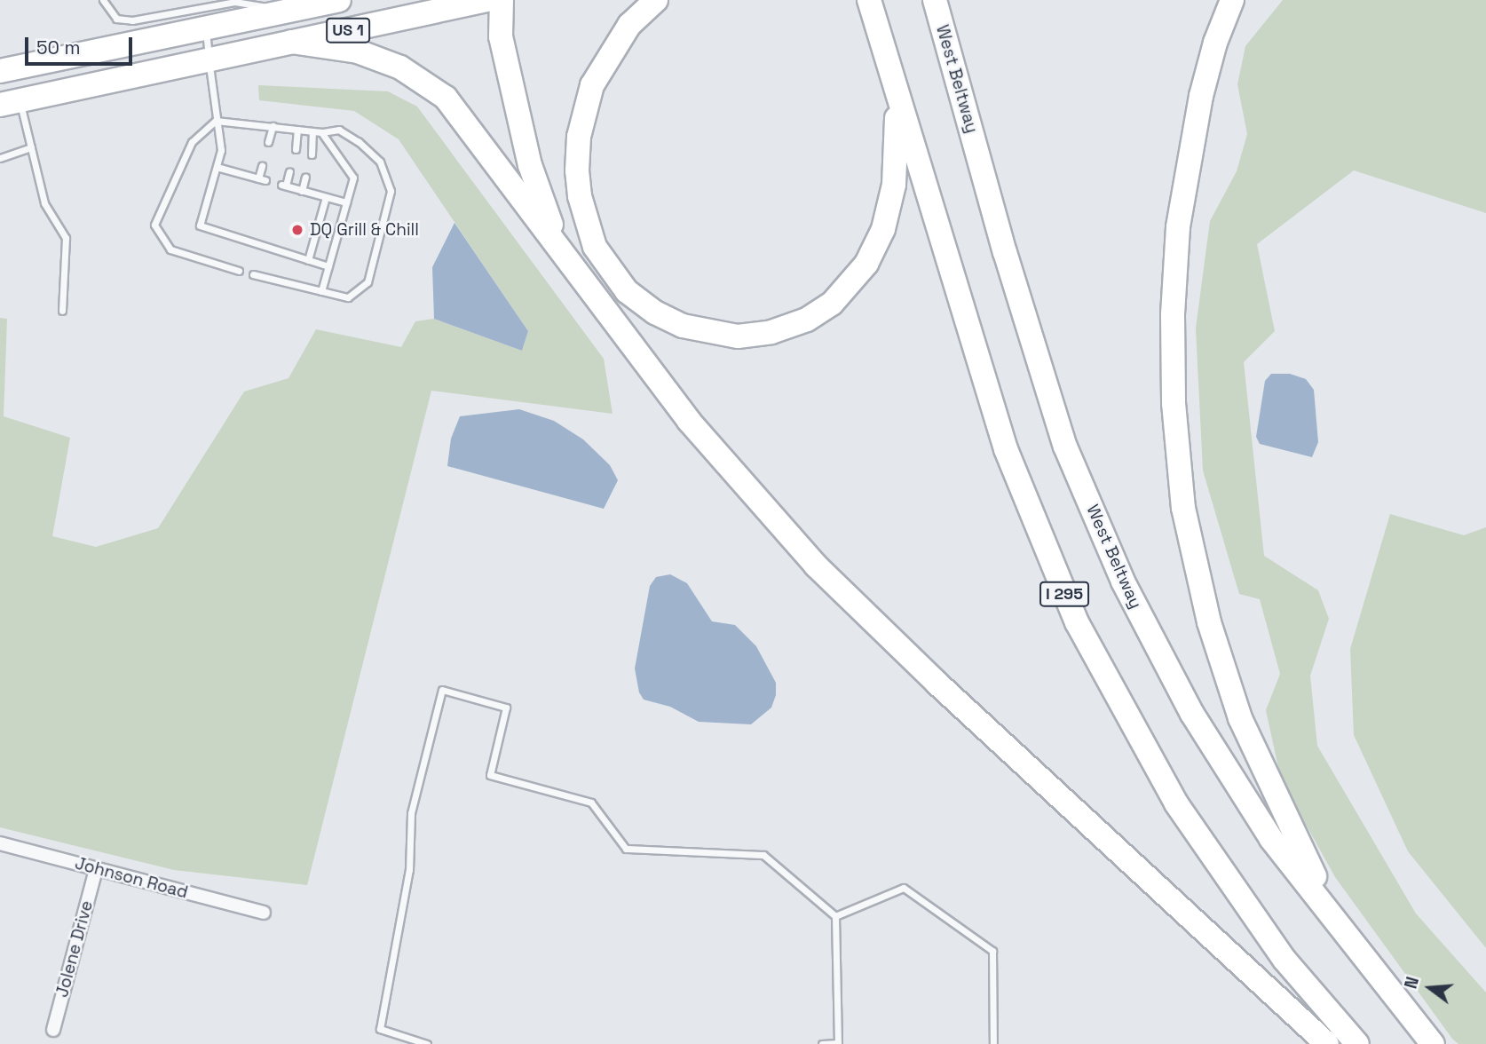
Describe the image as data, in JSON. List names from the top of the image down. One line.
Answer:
{"streets":{"highway":["US 1","West Beltway","I 295"],"street":["Johnson Road","Jolene Drive"]},"crossings":[["Johnson Road","Jolene Drive"]],"places":["DQ Grill & Chill"],"scale_bar":"50 m","north":"left"}
